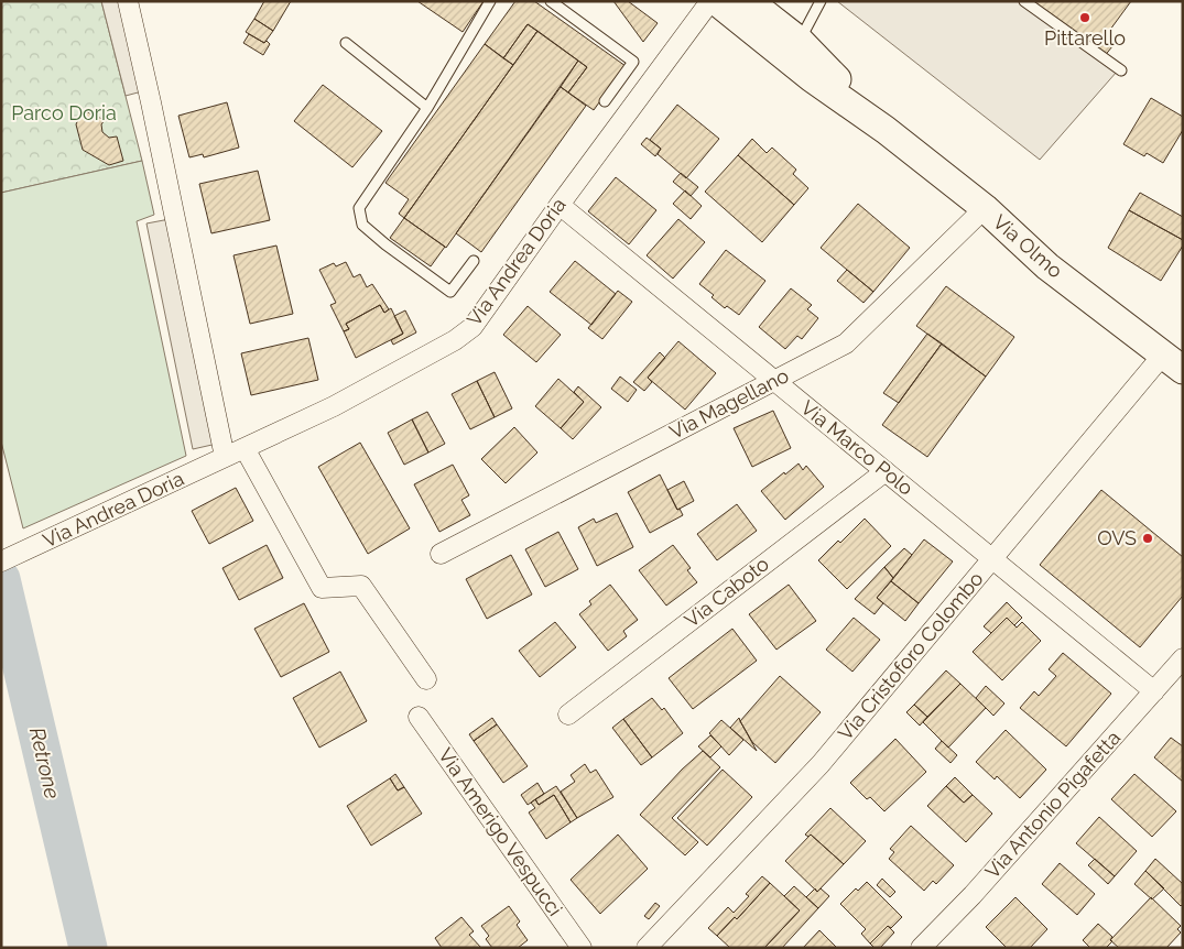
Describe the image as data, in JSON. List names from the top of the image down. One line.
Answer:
{"streets":{"main road":["Via Olmo"],"street":["Via Andrea Doria","Via Magellano","Via Marco Polo","Via Caboto","Via Cristoforo Colombo","Via Antonio Pigafetta","Via Amerigo Vespucci"]},"crossings":[["Via Olmo","Via Magellano"],["Via Olmo","Via Cristoforo Colombo"],["Via Andrea Doria","Via Marco Polo"],["Via Magellano","Via Marco Polo"],["Via Marco Polo","Via Caboto"],["Via Marco Polo","Via Cristoforo Colombo"],["Via Marco Polo","Via Antonio Pigafetta"]],"water":["Retrone"],"parks":["Parco Doria"],"places":["Pittarello","OVS"]}
